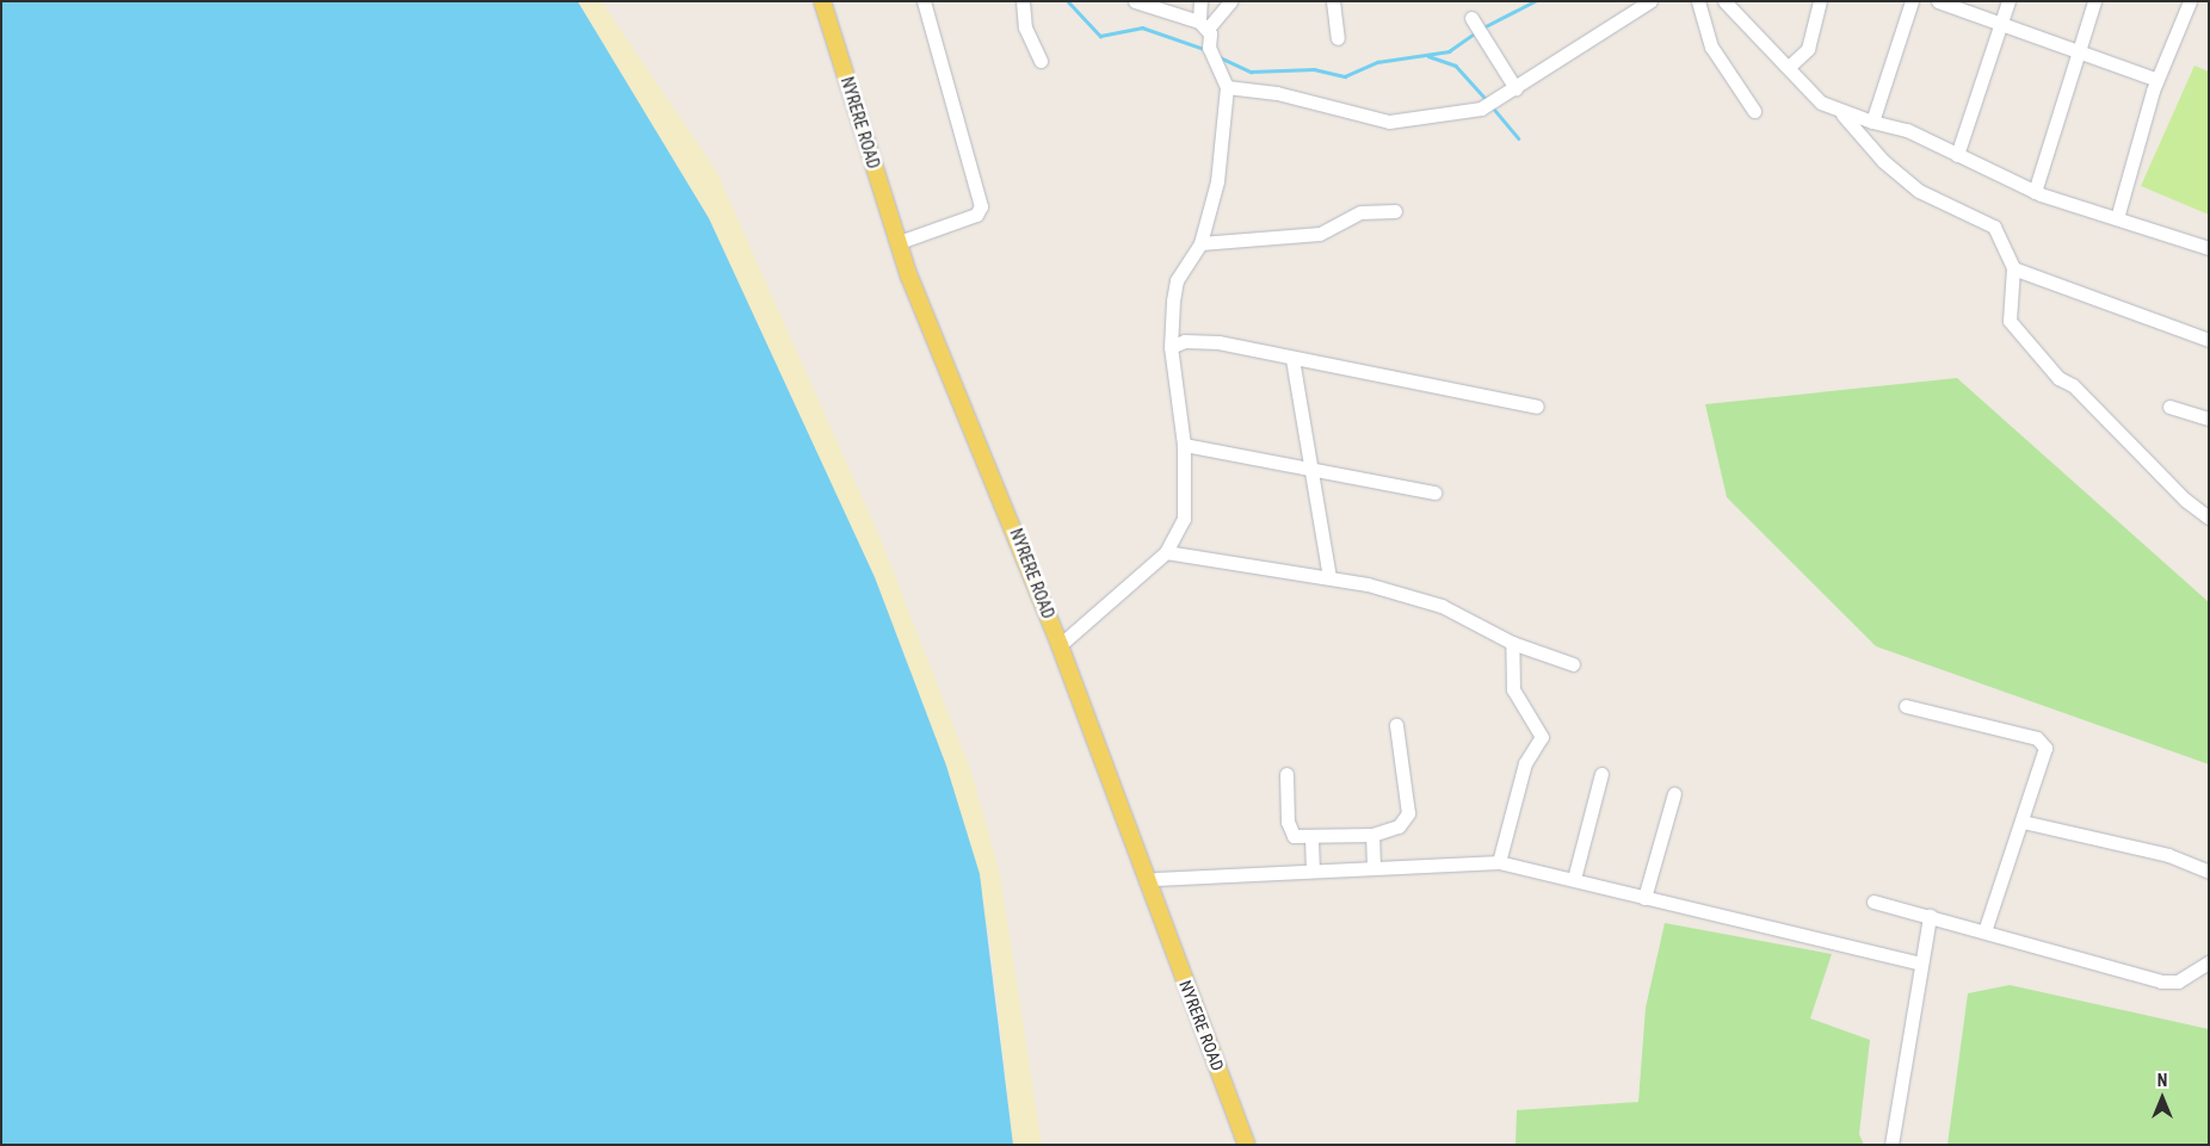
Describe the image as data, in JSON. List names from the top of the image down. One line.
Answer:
{"streets":{"main road":["NYRERE ROAD"]},"north":"top"}
